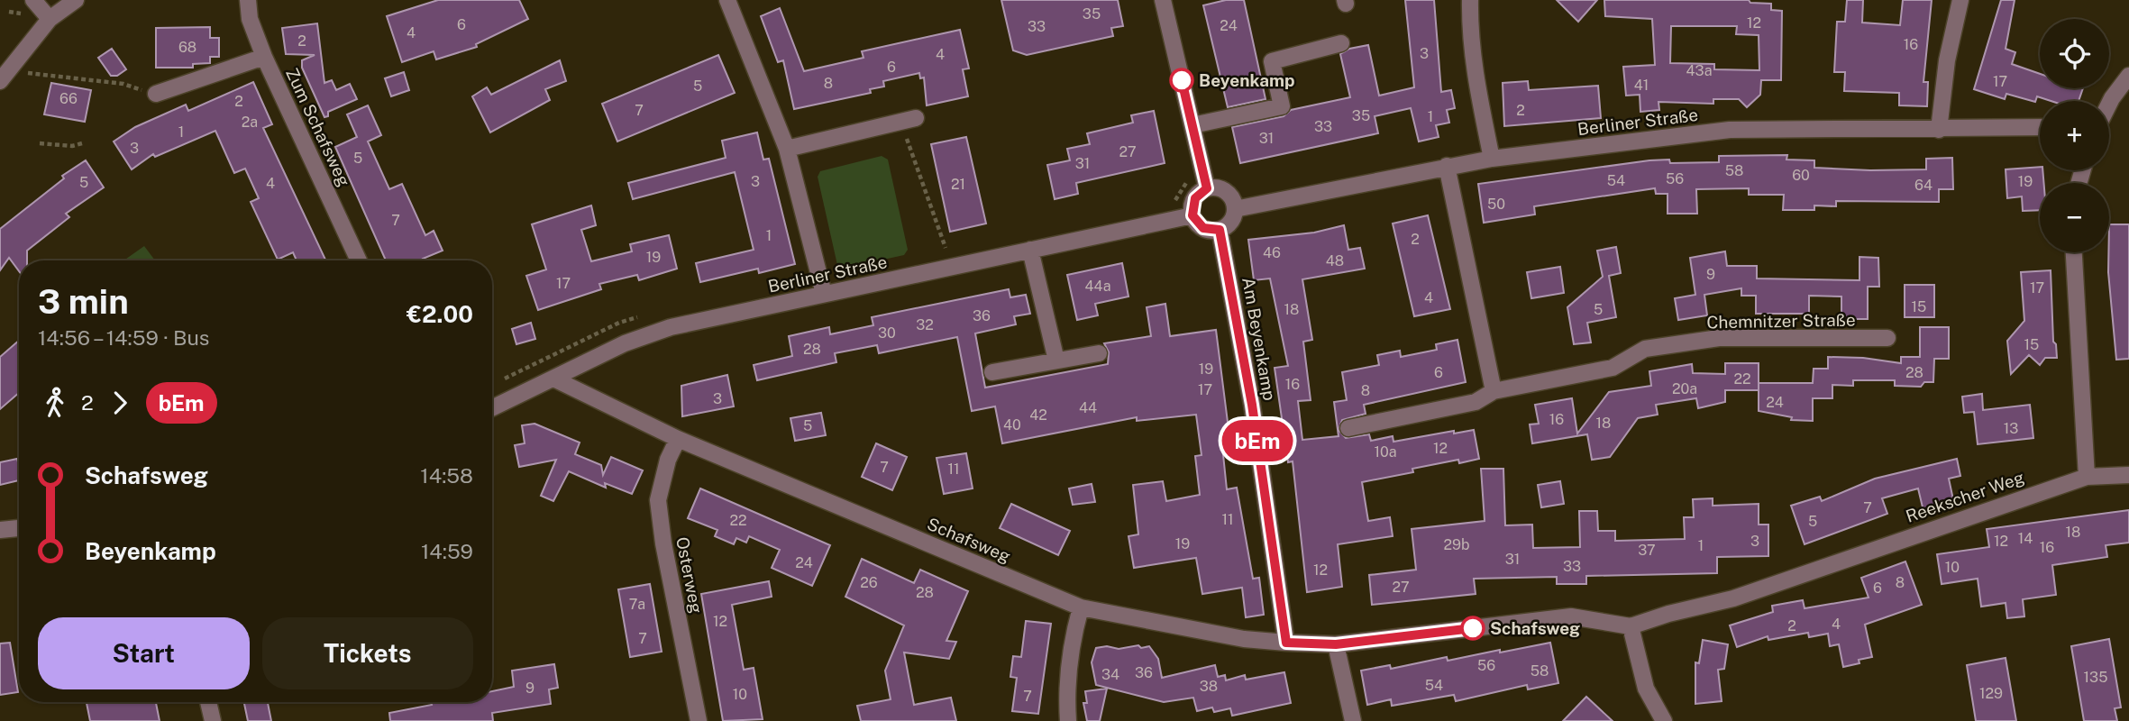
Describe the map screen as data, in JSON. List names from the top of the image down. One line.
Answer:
{"streets":{"street":["Berliner Straße","Zum Schafsweg","Chemnitzer Straße","Am Beyenkamp","Reekscher Weg","Schafsweg","Osterweg"]},"crossings":[["Berliner Straße","Am Beyenkamp"],["Berliner Straße","Schafsweg"],["Am Beyenkamp","Schafsweg"],["Reekscher Weg","Schafsweg"],["Schafsweg","Osterweg"]],"places":["Beyenkamp","Schafsweg"],"lines":["bus line bEm"],"house_numbers":["35","12","6","24","33","4","2","16","68","3","4","6","43a","17","8","41","5","66","2","7","2","35","1","2a","33","1","31","3","27","5","31","58","60","56","54","3","19","5","4","21","64","50","7","1","2","46","19","48","9","17","44a","17","4","15","18","5","36","32","30","15","28","19","6","28","22","16","20a","17","8","3","24","44","42","16","18","40","5","13","12","10a","7","11","7","11","22","5","18","14","3","12","19","29b","1","16","37","31","24","33","10","12","26","8","27","6","28","7a","12","4","2","7","56","58","36","34","135","54","38","9","129","10","7"],"page":{"on_map":"bEm","map_buttons":["+","−"],"heading":["3 min","14:56 – 14:59 · Bus","€2.00"],"legs":["2","bEm"],"list":[{"name":"Schafsweg","value":"14:58"},{"name":"Beyenkamp","value":"14:59"}],"buttons":["Start","Tickets"]}}
